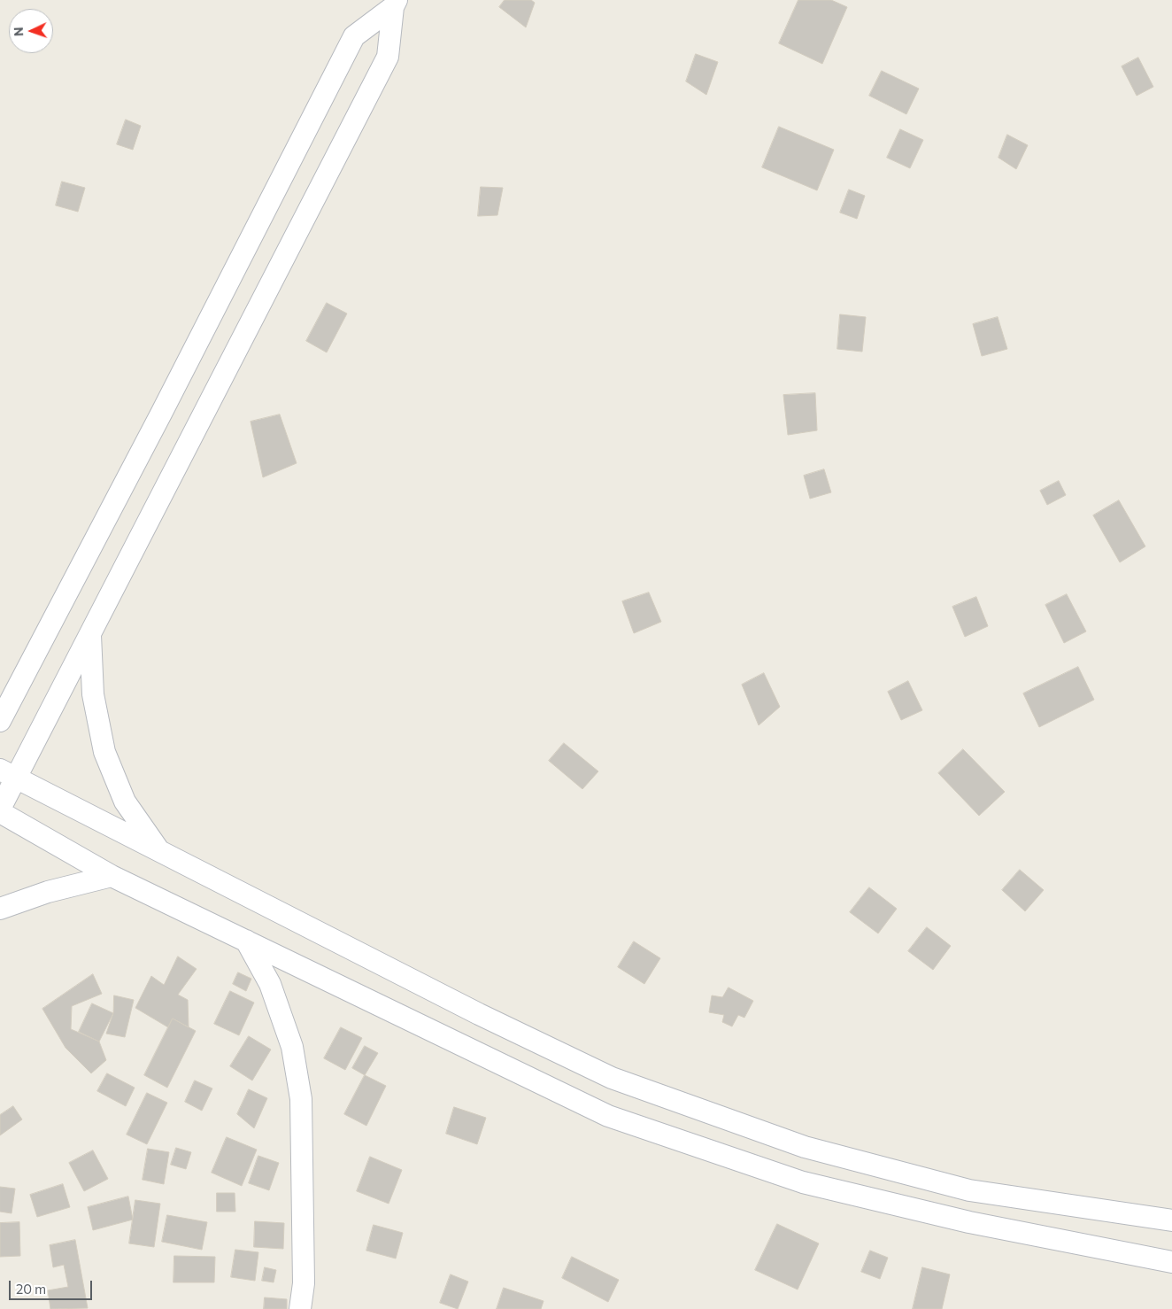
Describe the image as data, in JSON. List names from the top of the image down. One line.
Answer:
{"scale_bar":"20 m","north":"left"}
